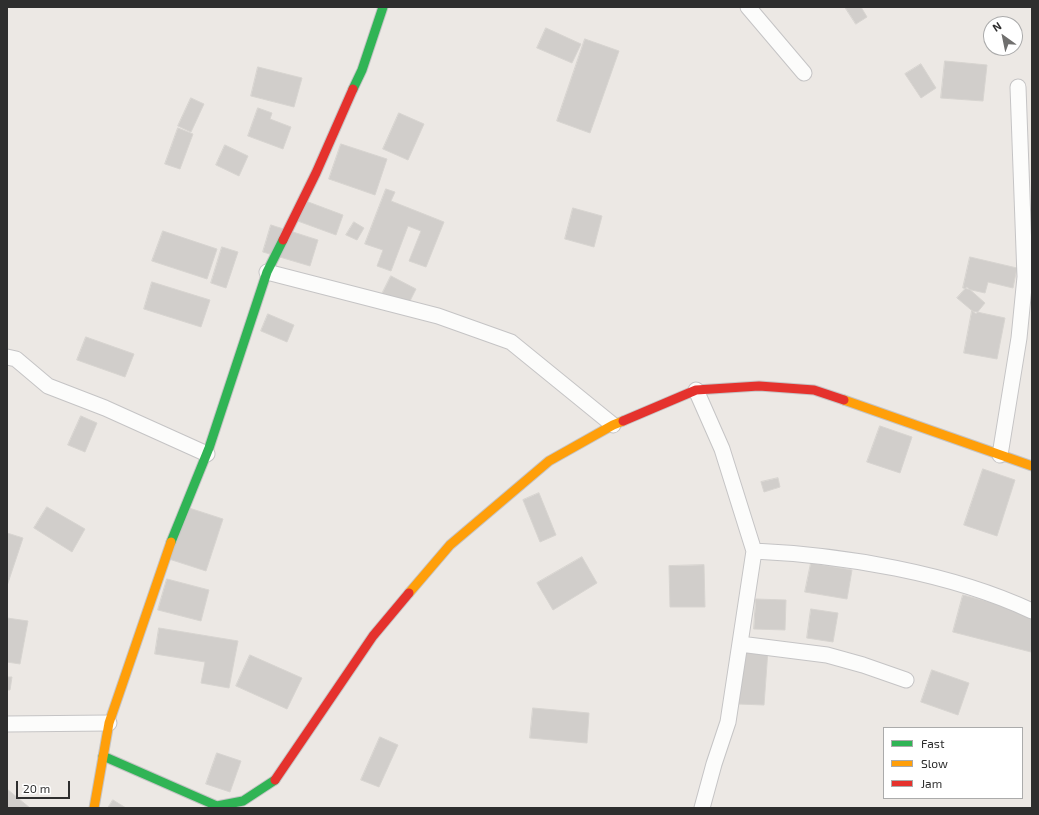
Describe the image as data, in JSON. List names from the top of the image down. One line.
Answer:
{"legend":["Fast","Slow","Jam"],"scale_bar":"20 m","north":"top left"}
